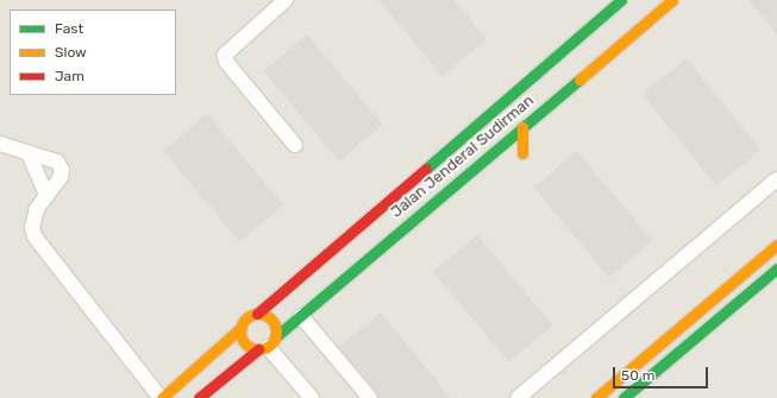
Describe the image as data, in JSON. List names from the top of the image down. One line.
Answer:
{"streets":{"street":["Jalan Jenderal Sudirman"]},"legend":["Fast","Slow","Jam"],"scale_bar":"50 m"}
